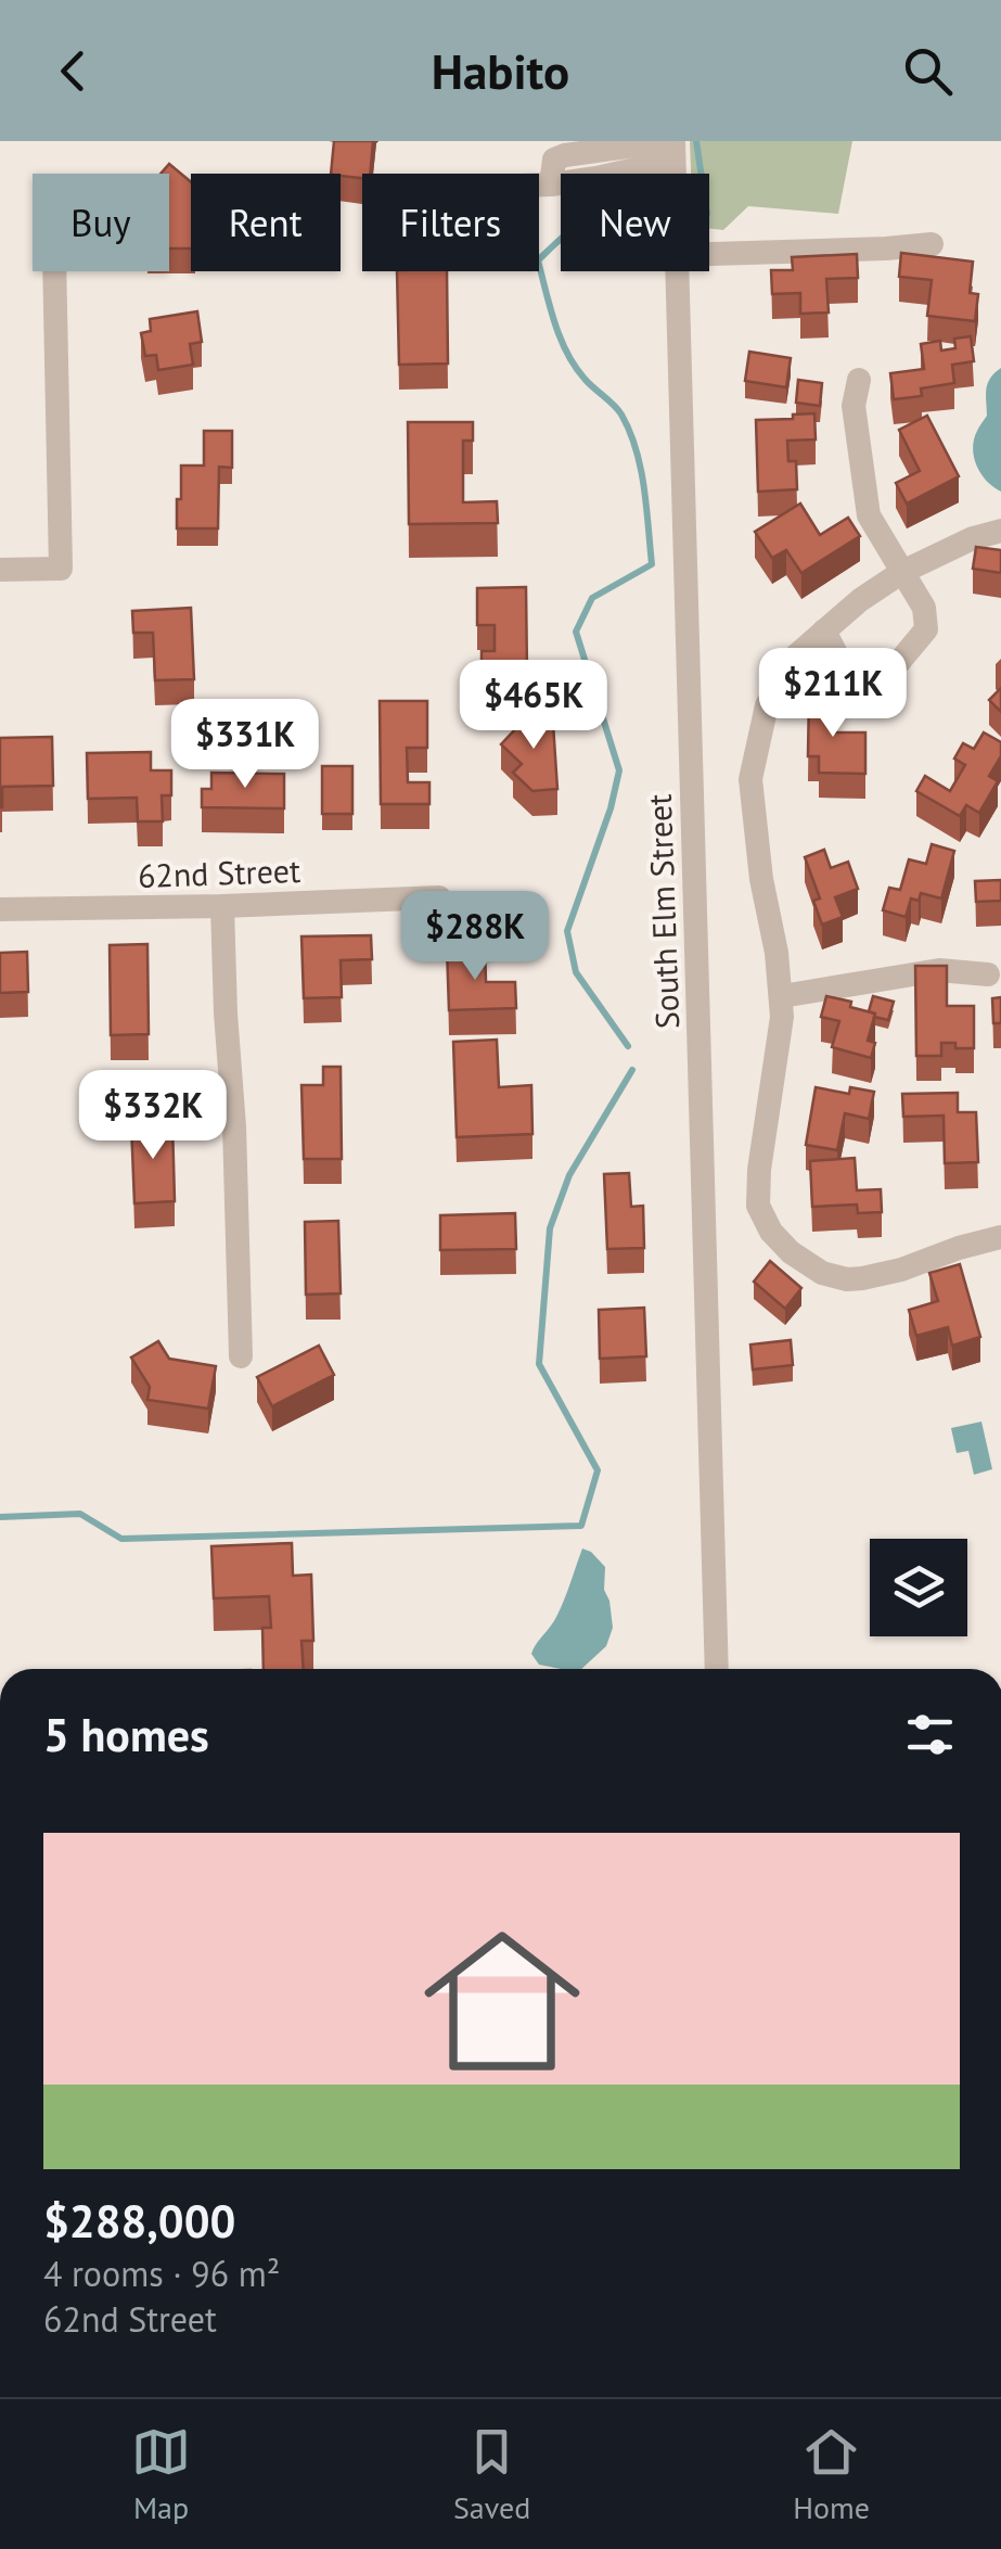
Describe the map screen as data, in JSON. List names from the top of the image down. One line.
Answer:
{"streets":{"street":["62nd Street","South Elm Street"]},"page":{"header":"Habito","chip":["Buy","Rent","Filters","New"],"price":["$211K","$465K","$331K","$288K","$332K"],"heading":"5 homes","list":[{"name":"$288,000","note":"4 rooms · 96 m² · 62nd Street"}],"tabs":["Map","Saved","Home"]}}
